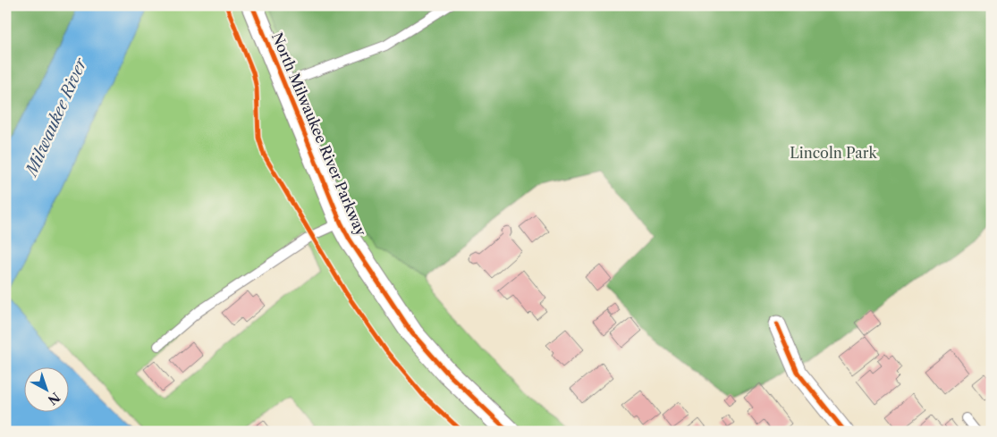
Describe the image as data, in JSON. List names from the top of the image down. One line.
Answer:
{"streets":{"street":["North Milwaukee River Parkway"]},"water":["Milwaukee River"],"parks":["Lincoln Park"],"north":"bottom right"}
